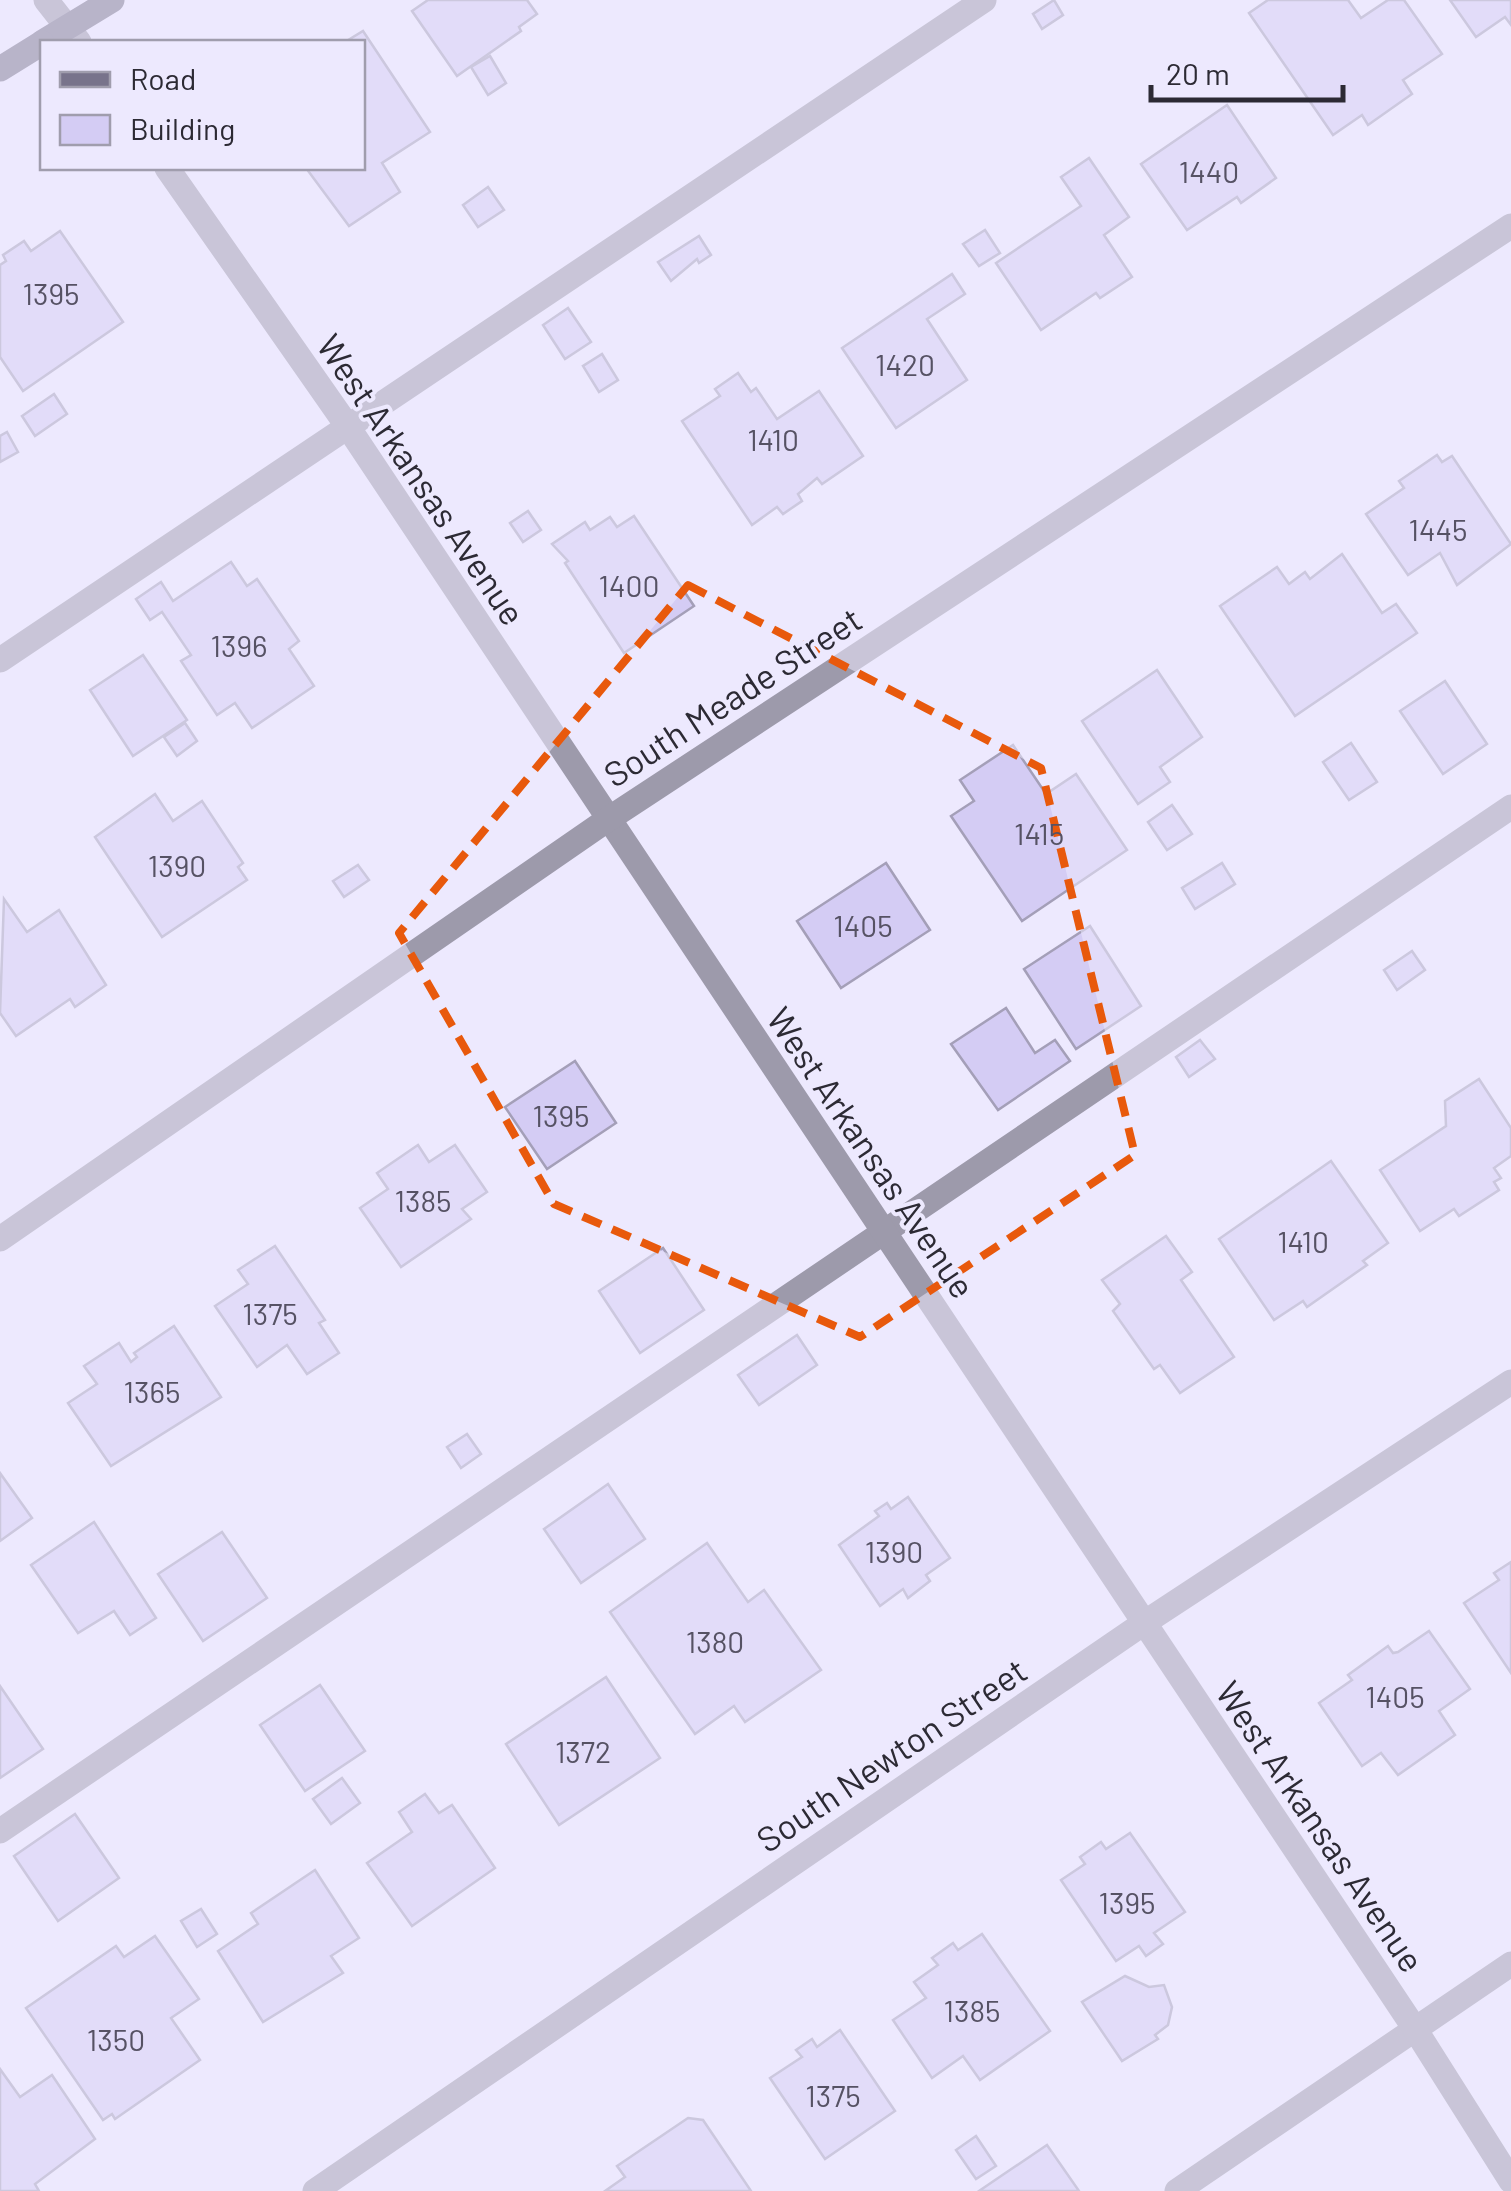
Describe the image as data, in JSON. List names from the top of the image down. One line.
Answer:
{"streets":{"street":["West Arkansas Avenue","South Meade Street","South Newton Street"]},"crossings":[["West Arkansas Avenue","South Meade Street"],["West Arkansas Avenue","South Newton Street"]],"house_numbers":["1440","1395","1420","1410","1445","1400","1396","1415","1390","1405","1395","1385","1410","1375","1365","1390","1380","1405","1372","1395","1385","1350","1375"],"legend":["Road","Building"],"scale_bar":"20 m"}
